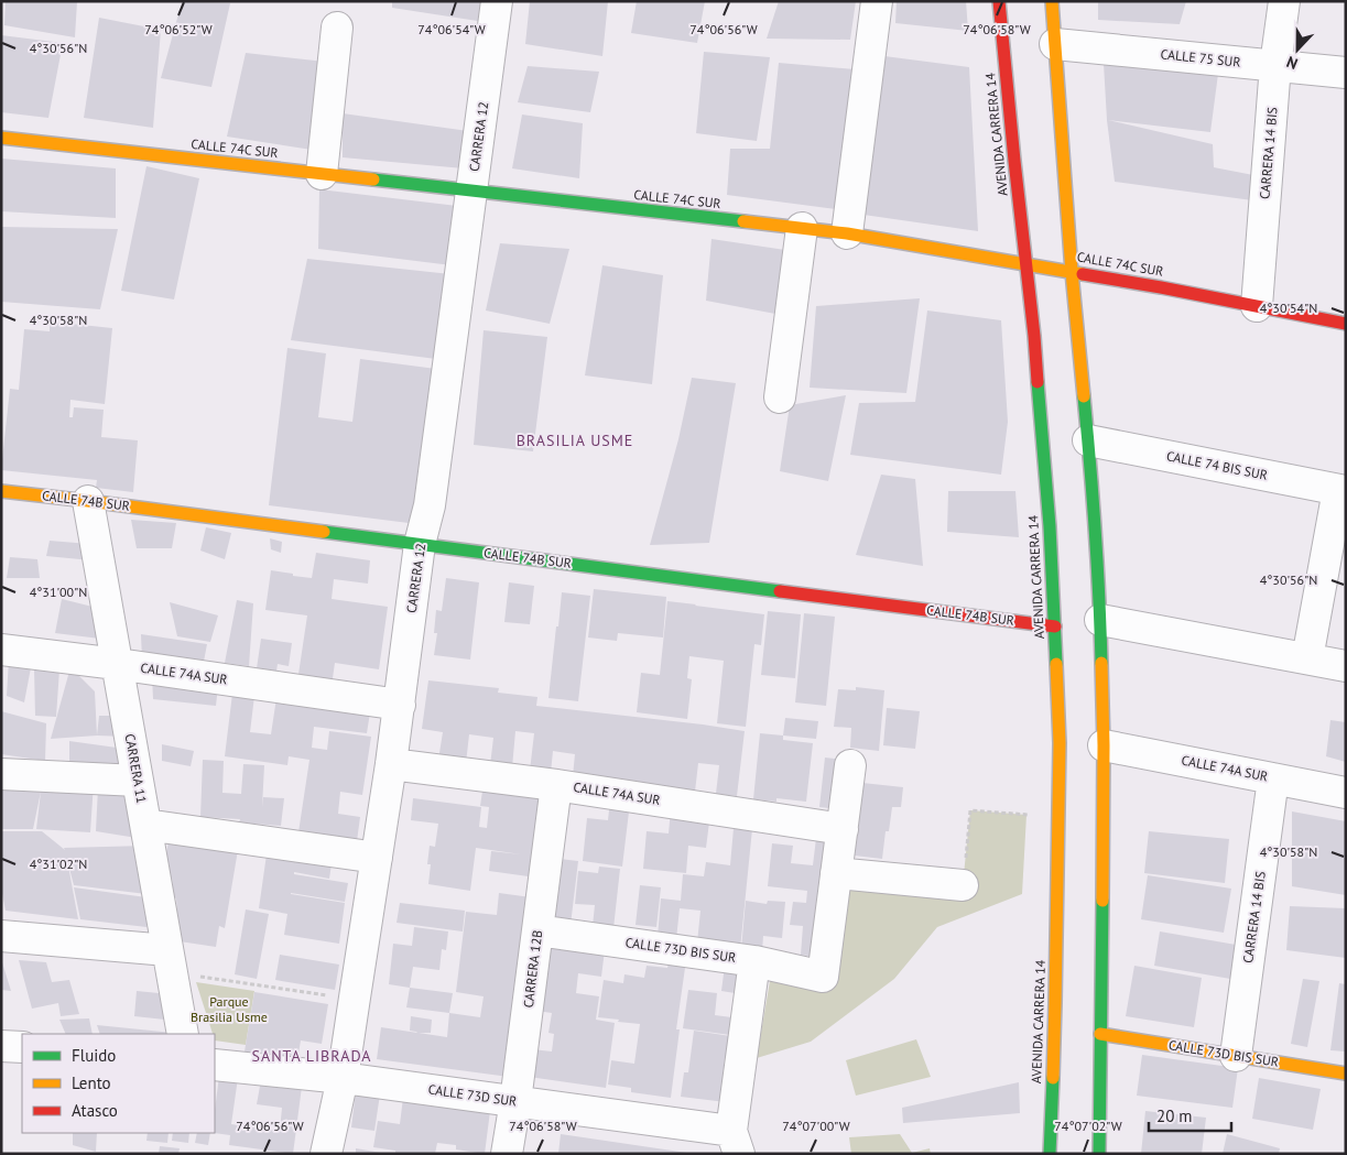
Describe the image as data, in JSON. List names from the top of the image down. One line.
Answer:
{"streets":{"street":["CALLE 75 SUR","AVENIDA CARRERA 14","CARRERA 12","CALLE 74C SUR","CARRERA 14 BIS","CALLE 74 BIS SUR","CALLE 74B SUR","CALLE 74A SUR","CARRERA 11","CALLE 73D BIS SUR","CARRERA 12B","CALLE 73D SUR"]},"crossings":[["CALLE 75 SUR","CARRERA 14 BIS"],["AVENIDA CARRERA 14","CALLE 74C SUR"],["AVENIDA CARRERA 14","CALLE 74B SUR"],["CARRERA 12","CALLE 74C SUR"],["CARRERA 12","CALLE 74B SUR"],["CARRERA 12","CALLE 74A SUR"],["CARRERA 12","CALLE 73D SUR"],["CALLE 74C SUR","CARRERA 14 BIS"],["CARRERA 14 BIS","CALLE 74A SUR"],["CARRERA 14 BIS","CALLE 73D BIS SUR"],["CALLE 74B SUR","CARRERA 11"],["CALLE 74A SUR","CARRERA 11"],["CALLE 74A SUR","CARRERA 12B"],["CALLE 73D BIS SUR","CARRERA 12B"],["CARRERA 12B","CALLE 73D SUR"]],"districts":["BRASILIA USME","SANTA LIBRADA"],"parks":["Parque Brasilia Usme"],"legend":["Fluido","Lento","Atasco"],"scale_bar":"20 m","north":"bottom","coordinates":["74°06'54\"W","74°06'52\"W","74°06'56\"W","74°06'58\"W","4°30'56\"N","4°30'54\"N","4°30'58\"N","4°31'00\"N","4°31'02\"N","74°07'00\"W","74°07'02\"W"]}
